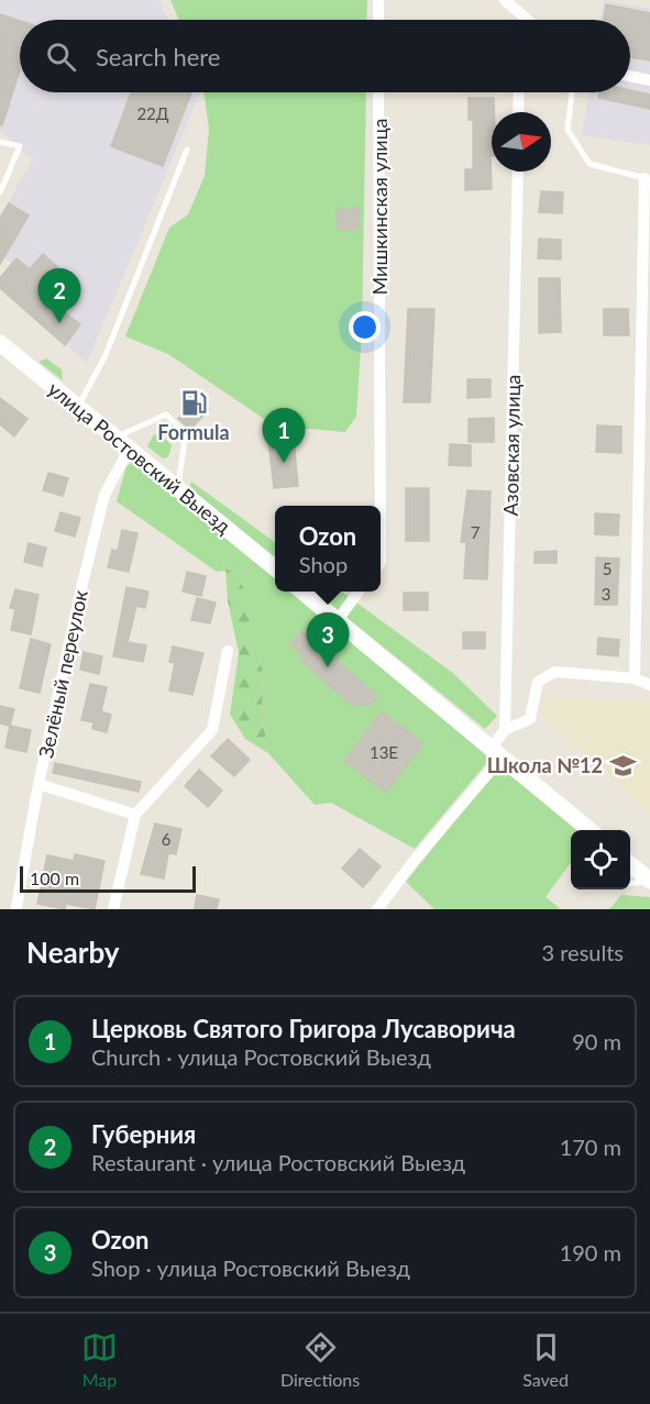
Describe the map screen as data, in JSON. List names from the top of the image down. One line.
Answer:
{"streets":{"main road":["улица Ростовский Выезд"],"street":["Мишкинская улица","Азовская улица","Зелёный переулок"]},"crossings":[["улица Ростовский Выезд","Зелёный переулок"]],"places":{"fuel station":["Formula"],"school or university":["Школа №12"]},"house_numbers":["22Д","7","5","3","13Е","6"],"scale_bar":"100 m","north":"right","page":{"search":"Search here","pins":["2","1","3"],"popup":["Ozon","Shop"],"scale":"100 m","heading":["Nearby","3 results"],"list":[{"mark":"1","name":"Церковь Святого Григора Лусаворича","note":"Church · улица Ростовский Выезд","value":"90 m"},{"mark":"2","name":"Губерния","note":"Restaurant · улица Ростовский Выезд","value":"170 m"},{"mark":"3","name":"Ozon","note":"Shop · улица Ростовский Выезд","value":"190 m"}],"nav":["Map","Directions","Saved"]}}
